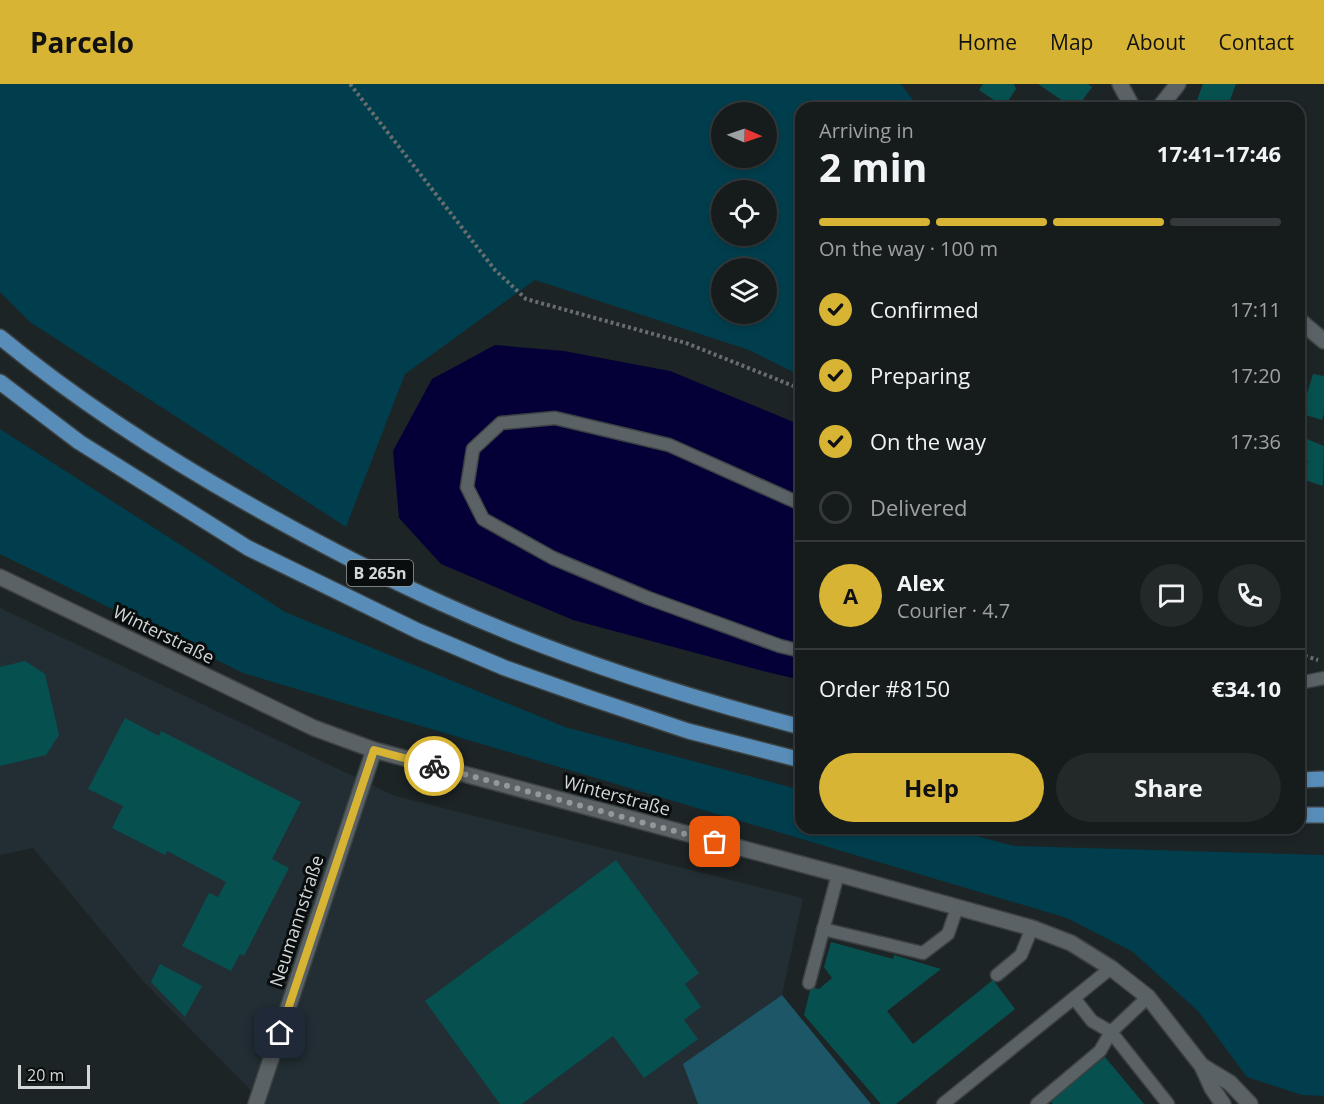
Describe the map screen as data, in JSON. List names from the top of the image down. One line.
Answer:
{"streets":{"main road":["B 265n"],"street":["Winterstraße","Neumannstraße"]},"crossings":[["Winterstraße","Neumannstraße"]],"scale_bar":"20 m","north":"right","page":{"header":"Parcelo","nav":["Home","Map","About","Contact"],"heading":["2 min","Arriving in","17:41–17:46"],"panel":["Alex","Courier · 4.7","Order #8150","€34.10"],"bar":"On the way · 100 m","list":[["Confirmed","17:11"],["Preparing","17:20"],["On the way","17:36"],"Delivered"],"round":"A","buttons":["Help","Share"],"scale":"20 m"}}
